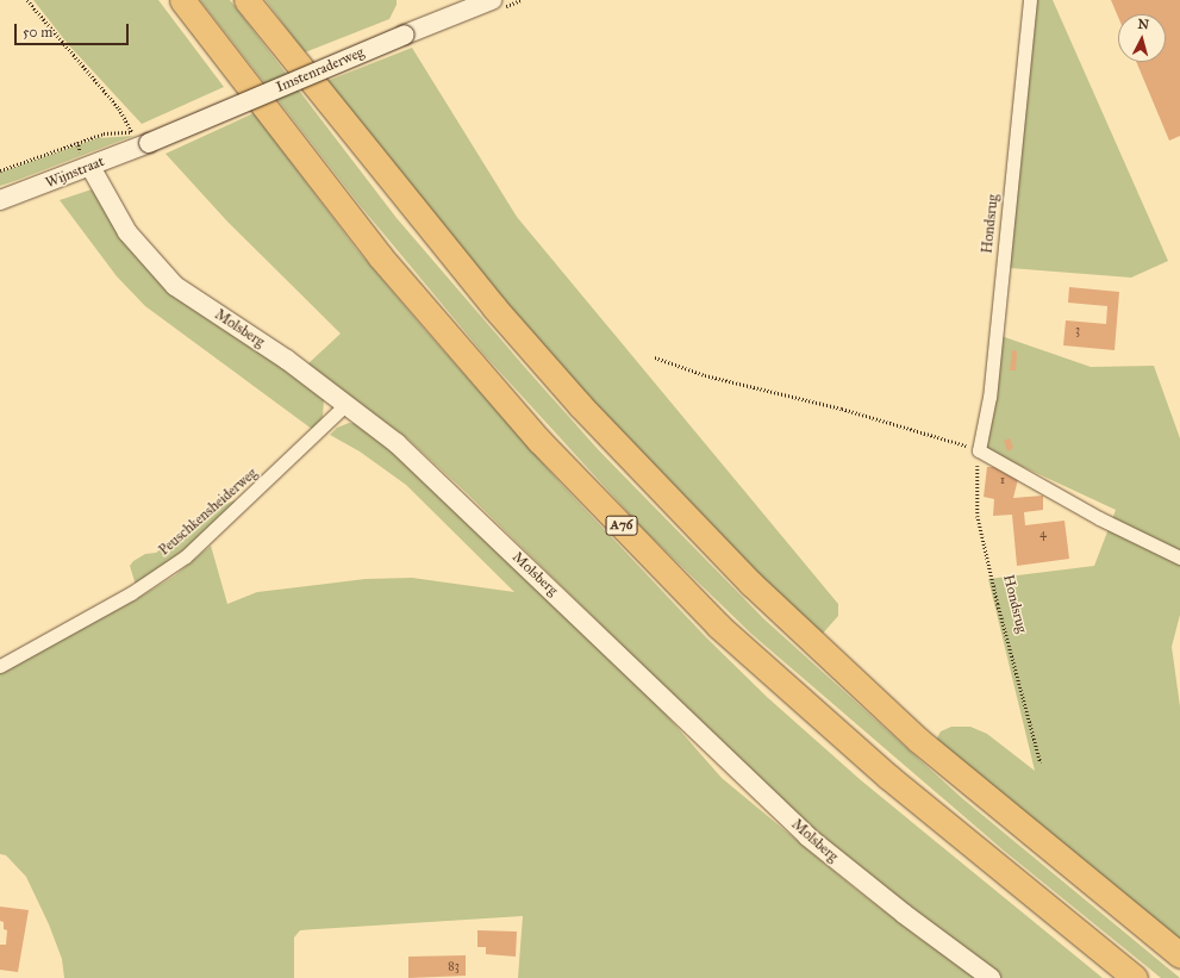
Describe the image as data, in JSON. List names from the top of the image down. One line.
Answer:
{"streets":{"highway":["A76"],"street":["Imstenraderweg","Wijnstraat","Hondsrug","Molsberg","Peuschkensheiderweg"]},"crossings":[["Imstenraderweg","Wijnstraat"],["Wijnstraat","Molsberg"],["Molsberg","Peuschkensheiderweg"]],"house_numbers":["3","1","4","83"],"scale_bar":"50 m","north":"top"}
